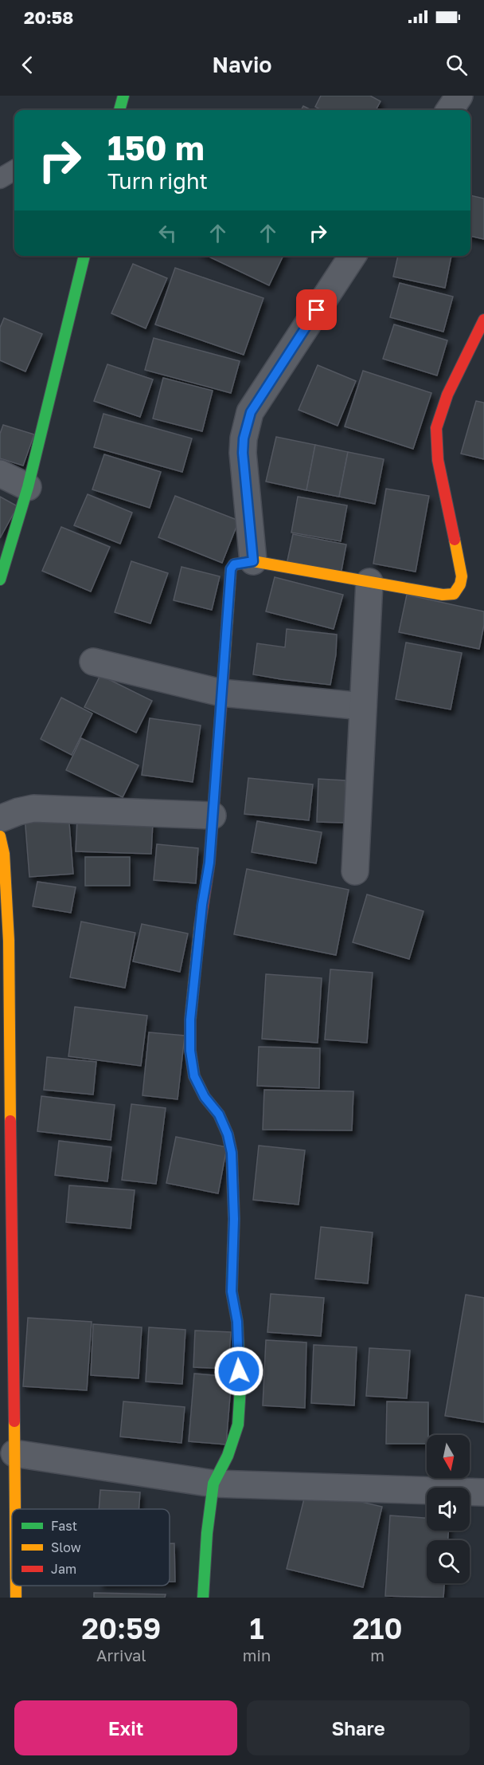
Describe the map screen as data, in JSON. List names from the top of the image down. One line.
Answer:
{"legend":["Fast","Slow","Jam"],"north":"bottom","page":{"status":"20:58","header":"Navio","turn":["150 m","Turn right"],"eta":["20:59","Arrival","1","min","210","m"],"buttons":["Exit","Share"]}}
